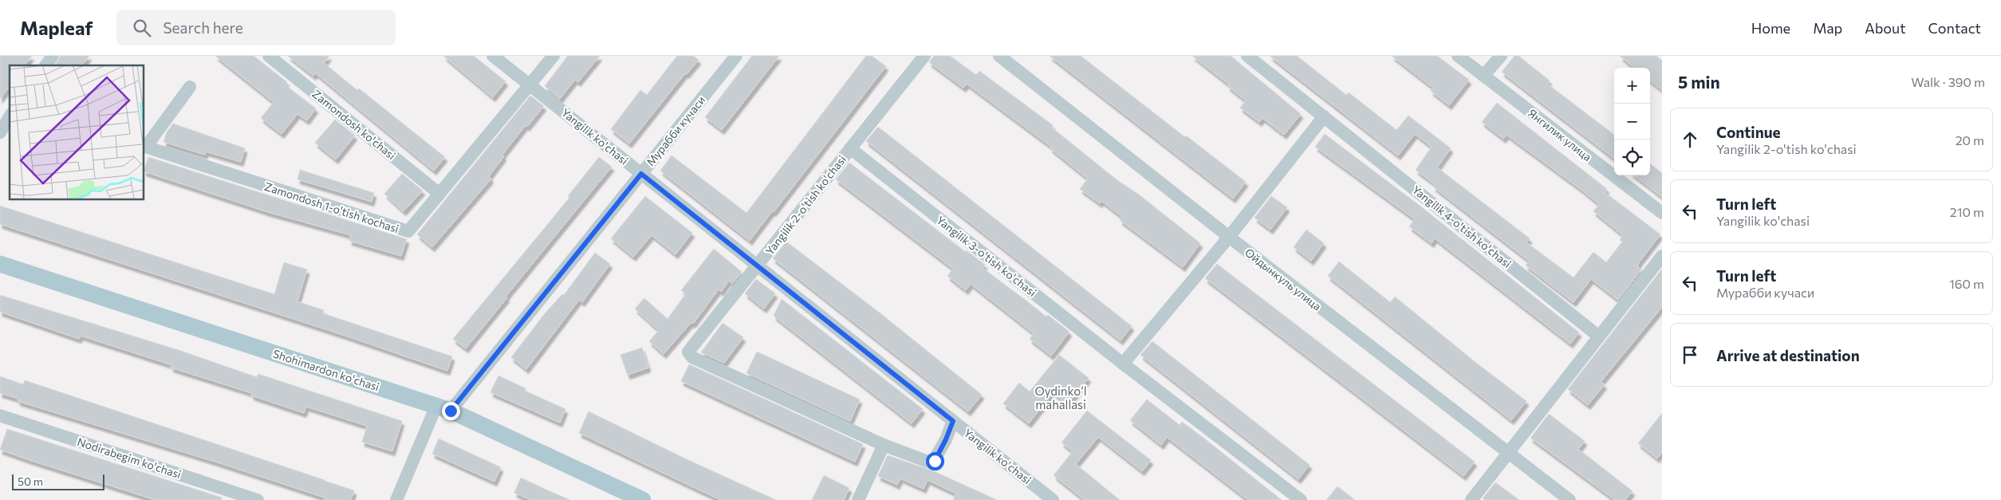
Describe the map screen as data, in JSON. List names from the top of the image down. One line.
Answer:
{"streets":{"main road":["Shohimardon ko'chasi"],"street":["Zamondosh ko'chasi","Мурабби кучаси","Янгилик улица","Yangilik ko'chasi","Yangilik 2-o'tish ko'chasi","Zamondosh 1-o'tish kochasi","Yangilik 4-o'tish ko'chasi","Yangilik 3-o'tish ko'chasi","Ойдынкуль улица","Nodirabegim ko'chasi"]},"crossings":[["Zamondosh ko'chasi","Zamondosh 1-o'tish kochasi"],["Мурабби кучаси","Yangilik ko'chasi"],["Мурабби кучаси","Shohimardon ko'chasi"],["Yangilik ko'chasi","Yangilik 2-o'tish ko'chasi"],["Yangilik ko'chasi","Zamondosh 1-o'tish kochasi"],["Yangilik 2-o'tish ko'chasi","Yangilik 3-o'tish ko'chasi"]],"districts":["Oydinkoʻl mahallasi"],"scale_bar":"50 m","page":{"header":"Mapleaf","search":"Search here","nav":["Home","Map","About","Contact"],"heading":["5 min","Walk · 390 m"],"map_buttons":["+","−"],"list":[["Continue","Yangilik 2-o'tish ko'chasi","20 m"],["Turn left","Yangilik ko'chasi","210 m"],["Turn left","Мурабби кучаси","160 m"],"Arrive at destination"],"scale":"50 m"}}
